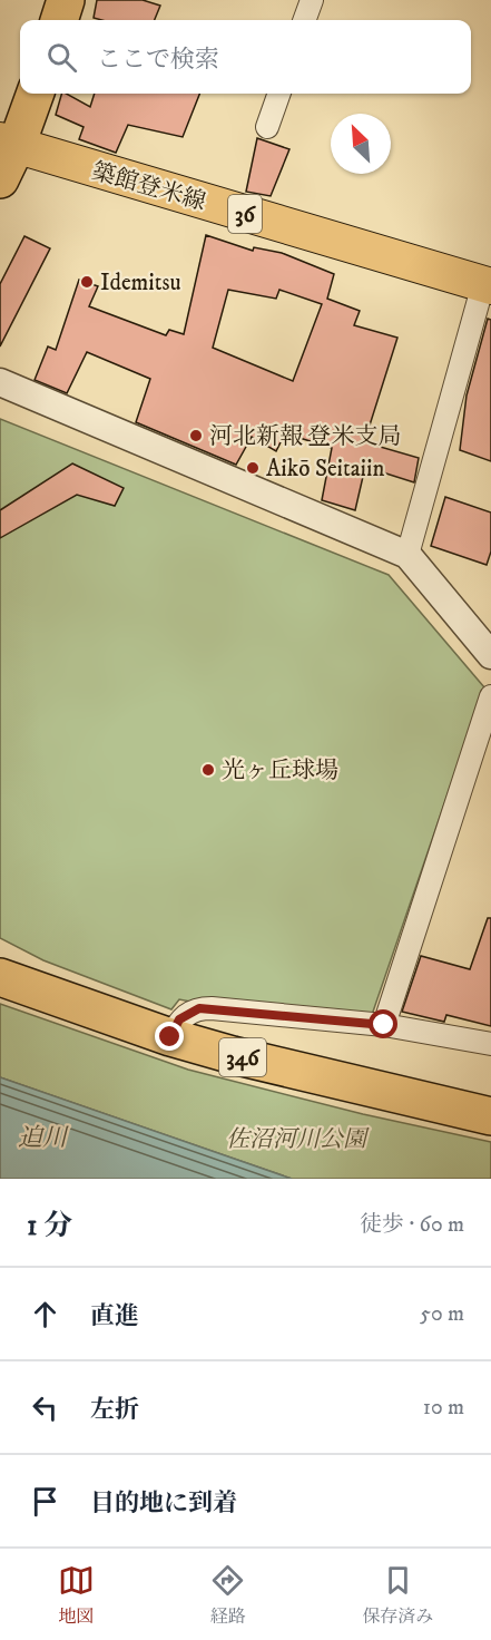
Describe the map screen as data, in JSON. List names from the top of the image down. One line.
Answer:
{"streets":{"highway":["346"],"main road":["築館登米線","36"]},"water":["迫川"],"parks":["佐沼河川公園"],"places":["Idemitsu","河北新報 登米支局","Aikō Seitaiin","光ヶ丘球場"],"north":"top left","page":{"search":"ここで検索","heading":["1 分","徒歩 · 60 m"],"list":[["直進","50 m"],["左折","10 m"],"目的地に到着"],"nav":["地図","経路","保存済み"]}}
